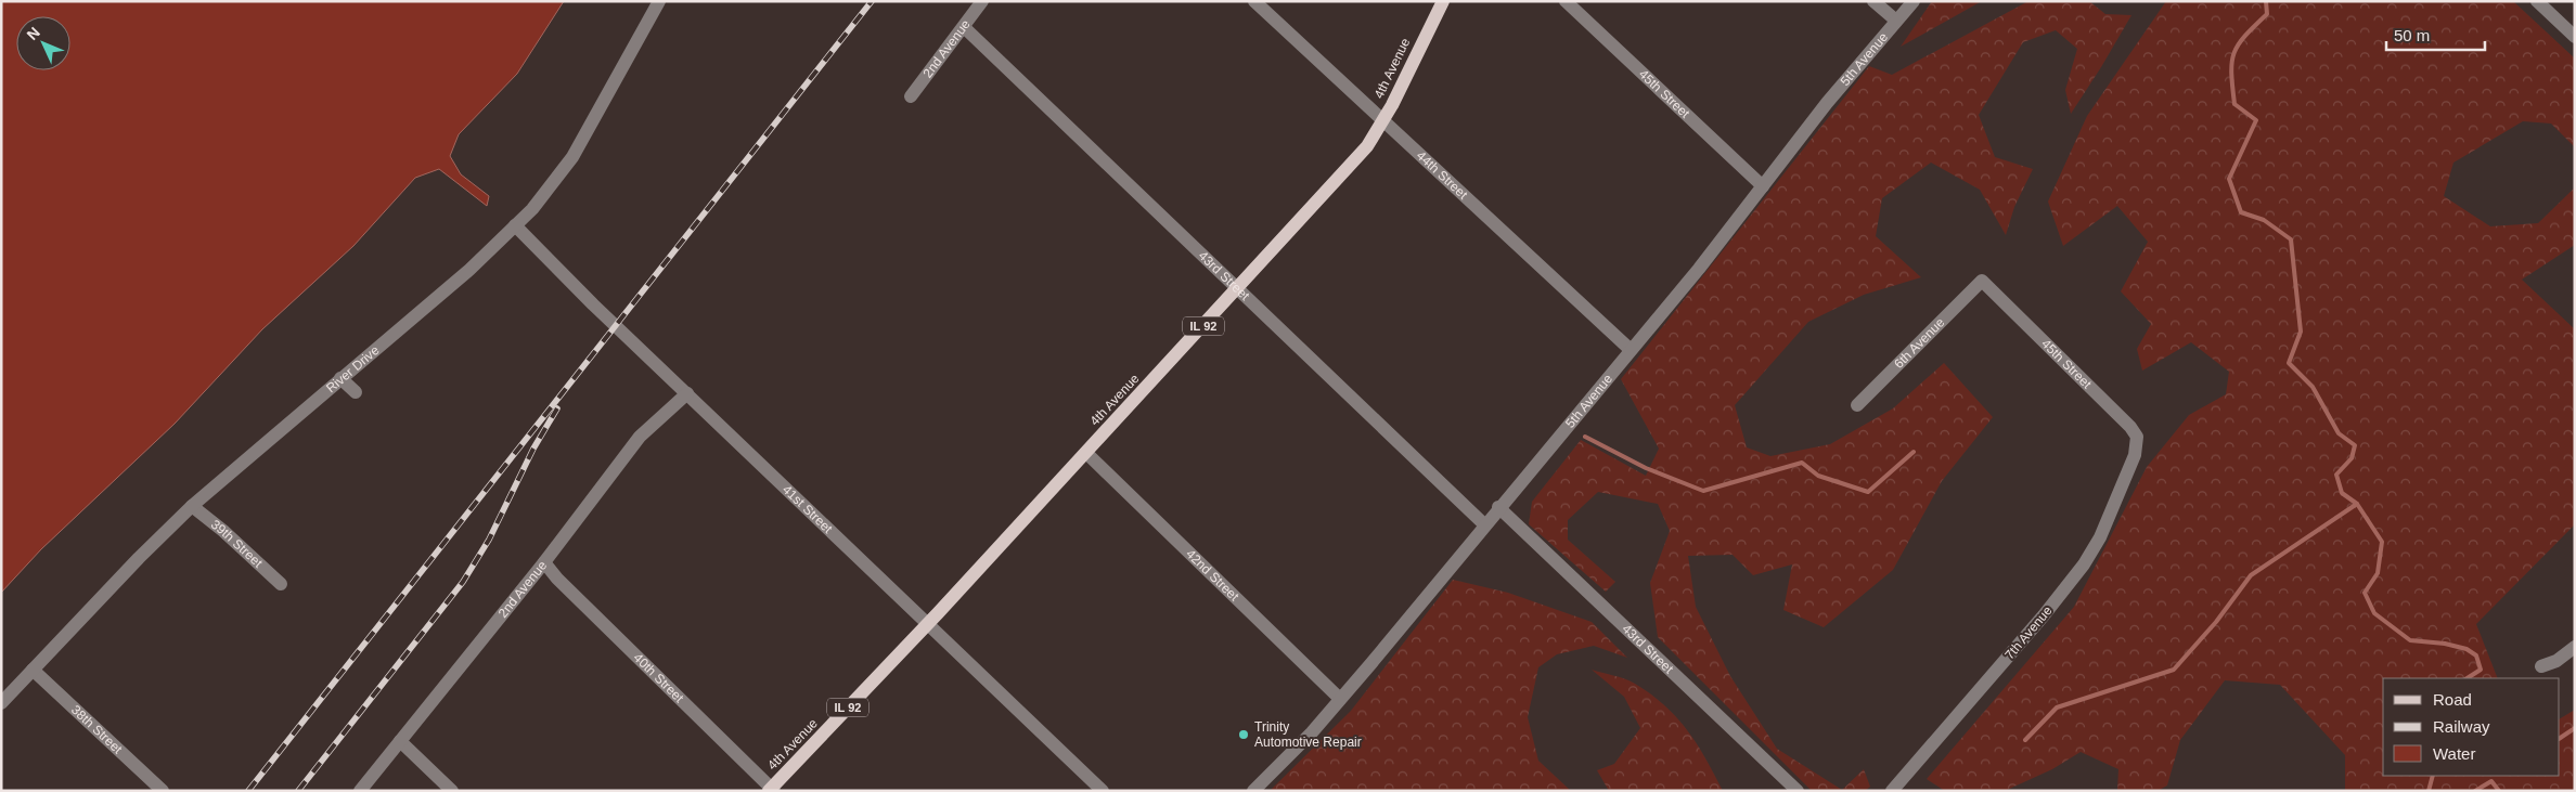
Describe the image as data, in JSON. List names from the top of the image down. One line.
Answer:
{"streets":{"main road":["4th Avenue","IL 92"],"street":["2nd Avenue","5th Avenue","45th Street","44th Street","43rd Street","6th Avenue","River Drive","41st Street","39th Street","42nd Street","7th Avenue","40th Street","38th Street"]},"crossings":[["2nd Avenue","43rd Street"],["2nd Avenue","41st Street"],["2nd Avenue","40th Street"],["5th Avenue","45th Street"],["5th Avenue","44th Street"],["5th Avenue","43rd Street"],["5th Avenue","42nd Street"],["4th Avenue","44th Street"],["4th Avenue","43rd Street"],["4th Avenue","41st Street"],["4th Avenue","42nd Street"],["4th Avenue","40th Street"],["45th Street","6th Avenue"],["45th Street","7th Avenue"],["River Drive","41st Street"],["River Drive","39th Street"],["River Drive","38th Street"]],"places":["Trinity Automotive Repair"],"legend":["Road","Railway","Water"],"scale_bar":"50 m","north":"top left"}
